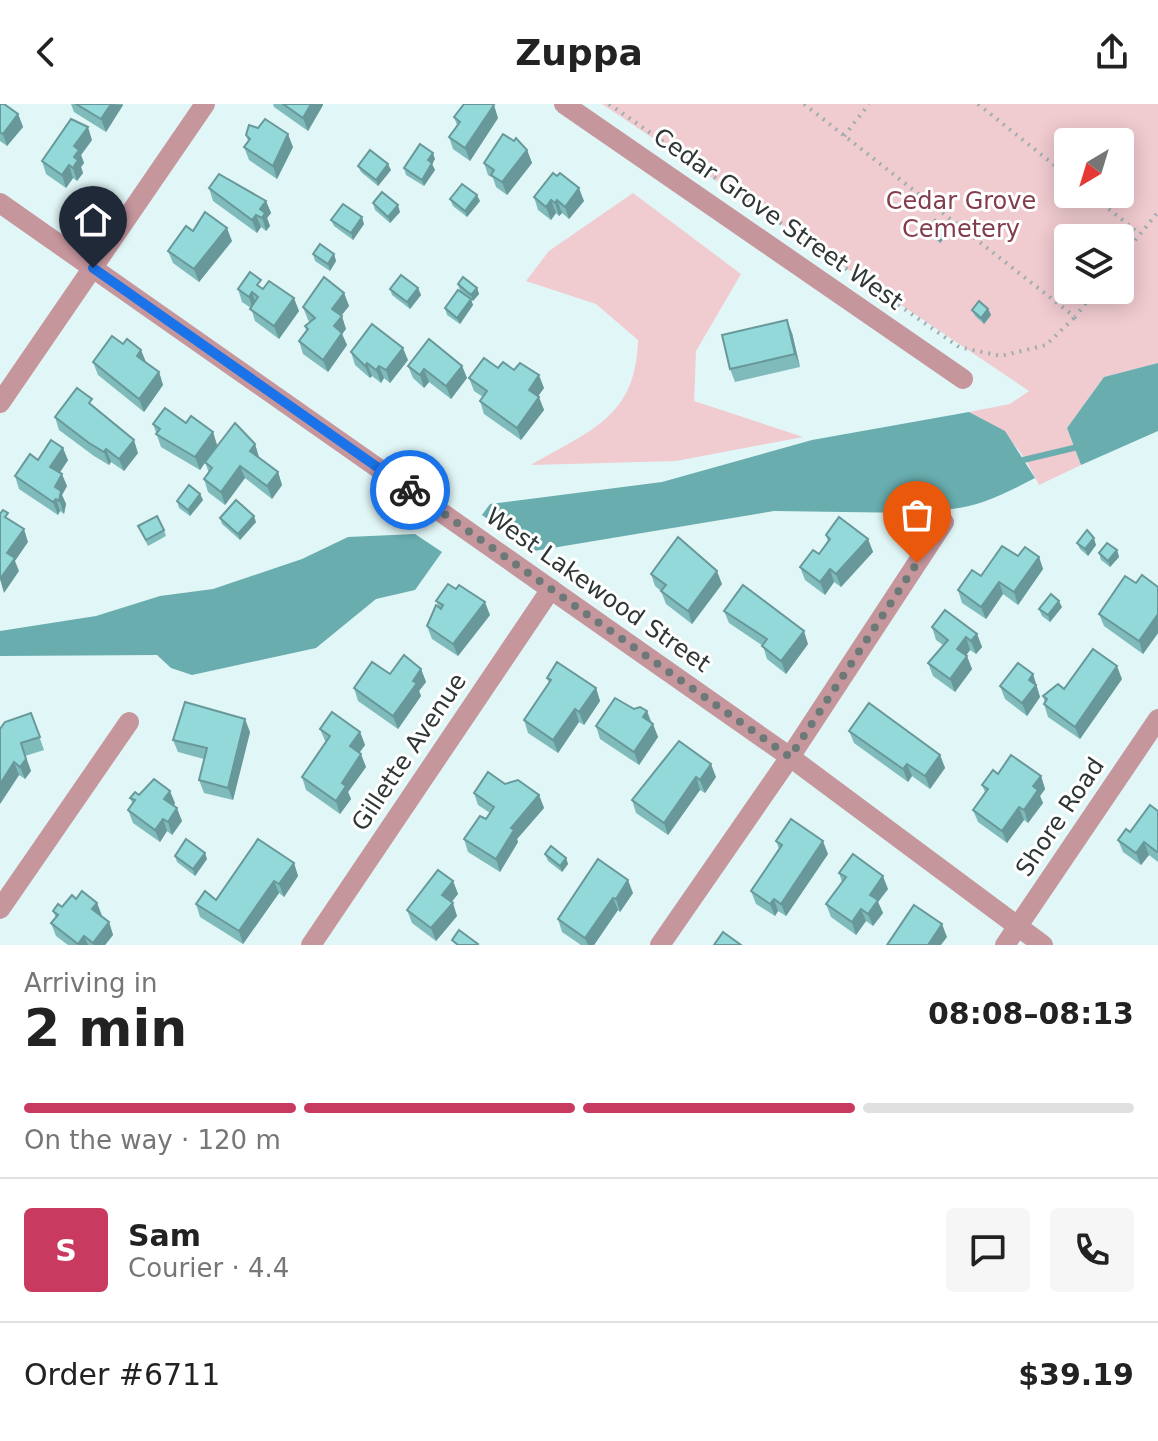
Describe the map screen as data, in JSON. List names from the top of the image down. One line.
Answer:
{"streets":{"street":["Cedar Grove Street West","West Lakewood Street","Gillette Avenue","Shore Road"]},"crossings":[["West Lakewood Street","Gillette Avenue"],["West Lakewood Street","Shore Road"]],"parks":["Cedar Grove Cemetery"],"north":"bottom left","page":{"header":"Zuppa","heading":["2 min","Arriving in","08:08–08:13"],"panel":["Sam","Courier · 4.4","Order #6711","$39.19"],"bar":"On the way · 120 m","round":"S"}}
